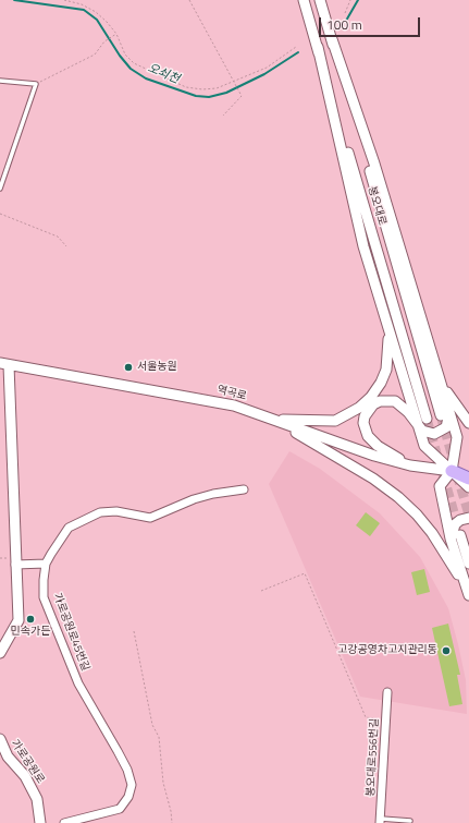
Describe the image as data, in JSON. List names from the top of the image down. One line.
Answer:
{"streets":{"street":["봉오대로","역곡로","가로공원로45번길","봉오대로556번길","가로공원로"]},"water":["오쇠천"],"places":["서울농원","민속가든","고강공영차고지관리동"],"scale_bar":"100 m"}
